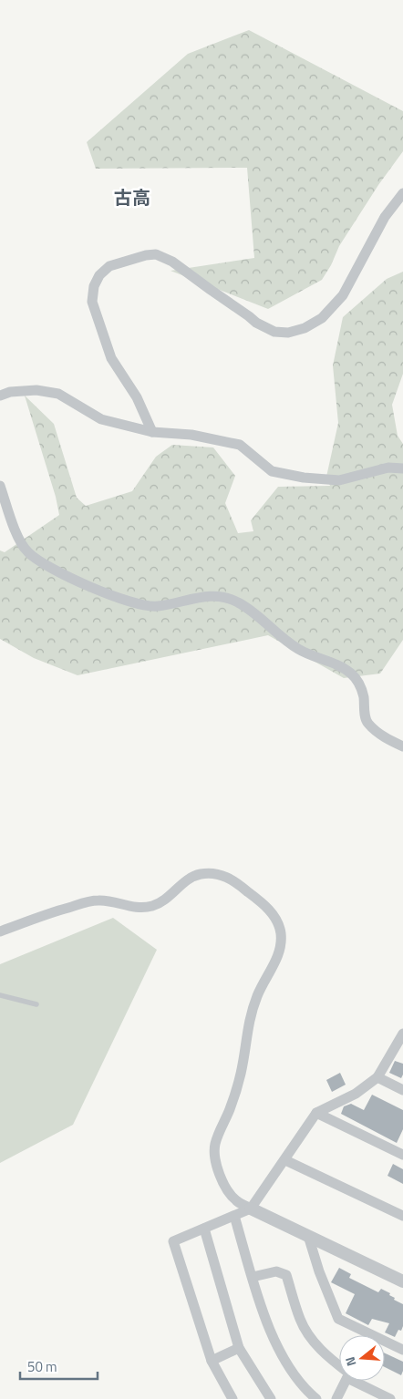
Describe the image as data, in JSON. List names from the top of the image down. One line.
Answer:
{"districts":["古高"],"scale_bar":"50 m","north":"left"}
